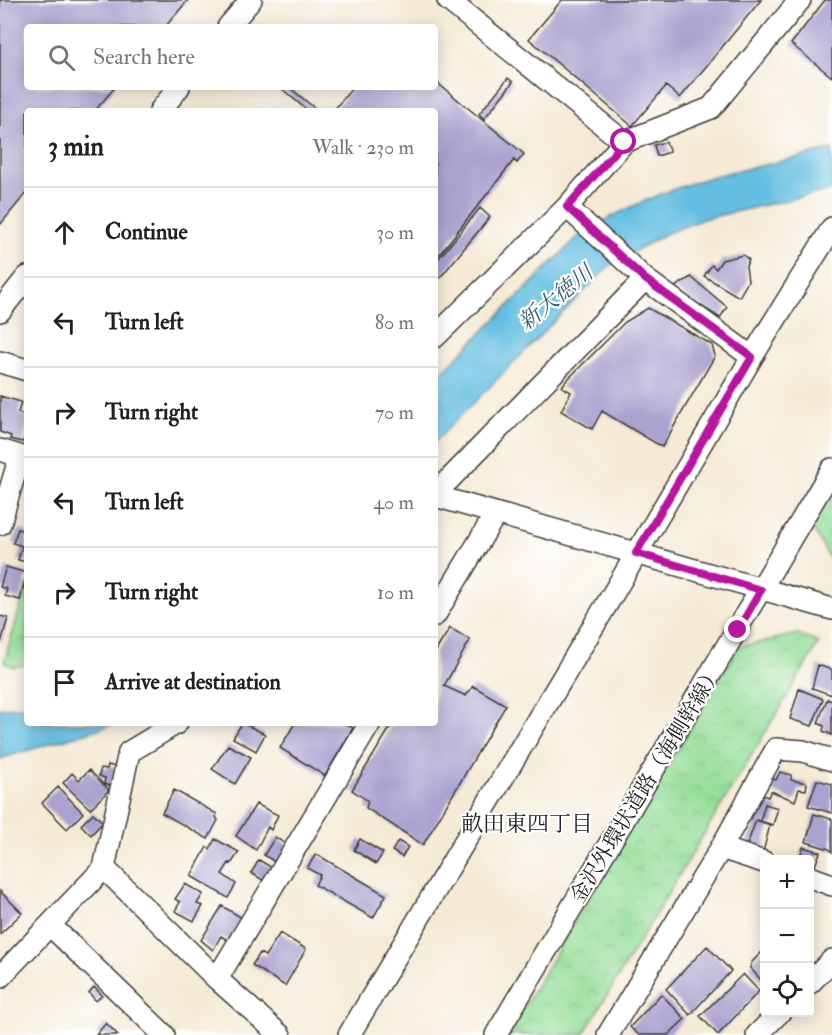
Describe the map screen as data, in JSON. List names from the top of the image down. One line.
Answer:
{"streets":{"street":["金沢外環状道路（海側幹線）"]},"districts":["畝田東四丁目"],"water":["新大徳川"],"page":{"search":"Search here","heading":["3 min","Walk · 230 m"],"list":[["Continue","30 m"],["Turn left","80 m"],["Turn right","70 m"],["Turn left","40 m"],["Turn right","10 m"],"Arrive at destination"],"map_buttons":["+","−"]}}
